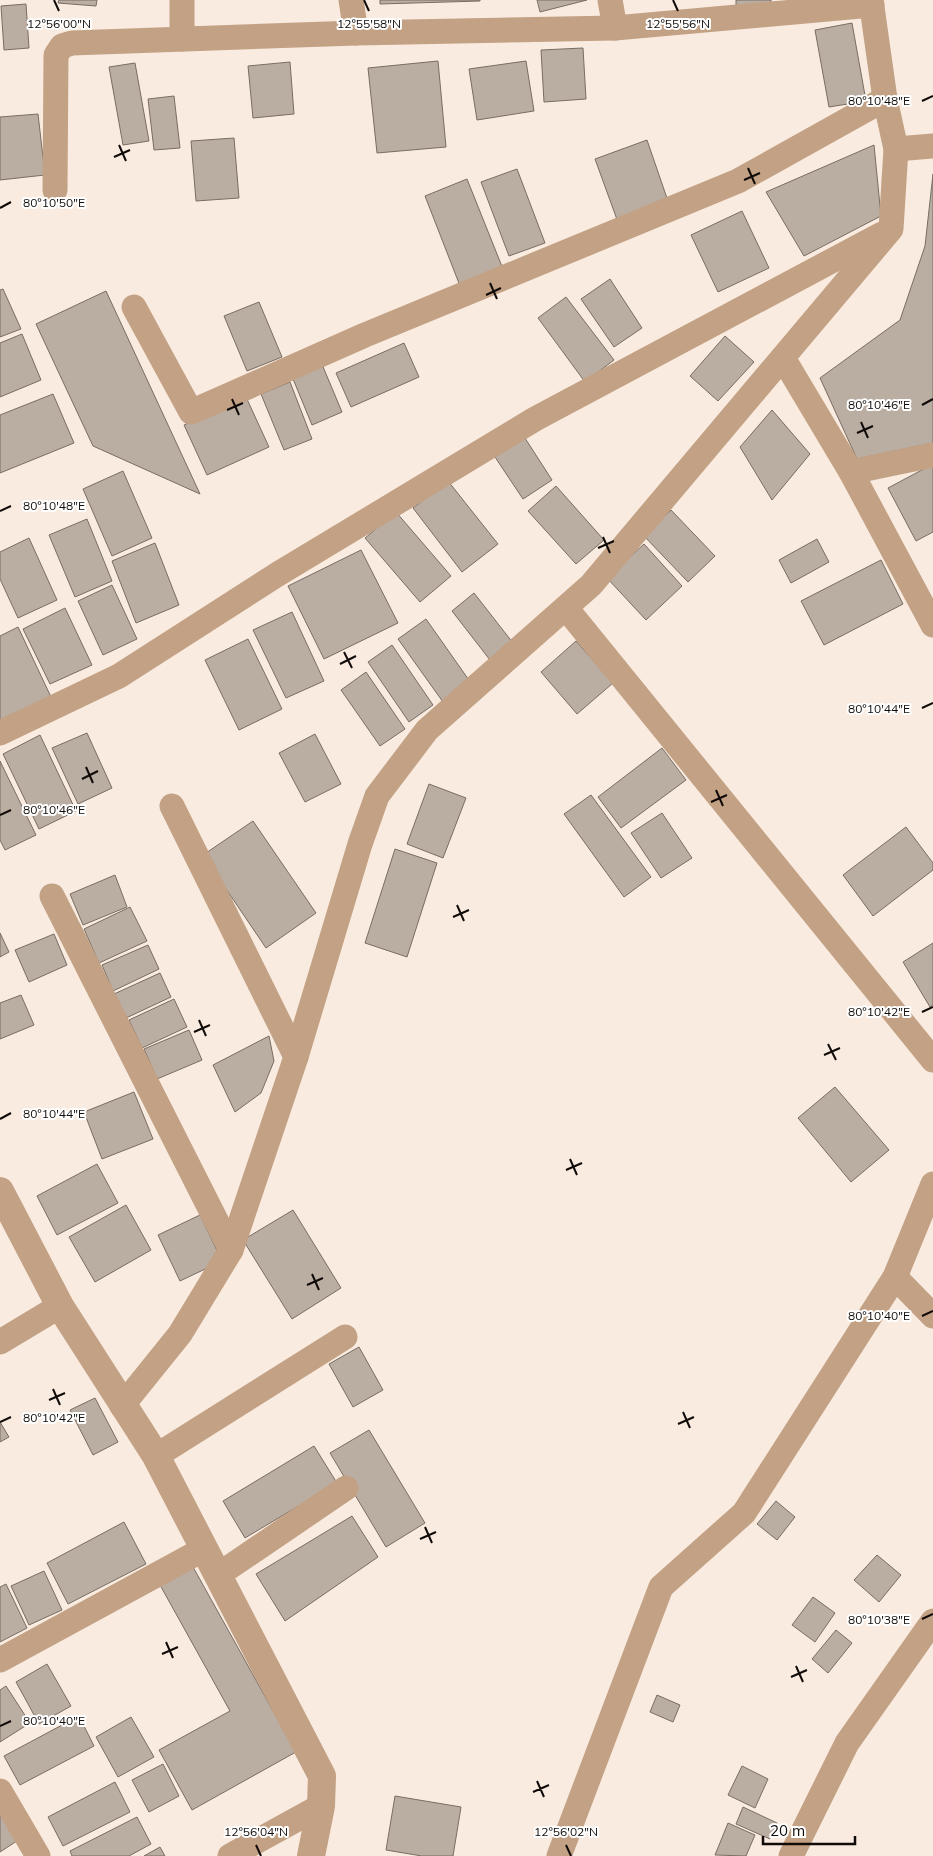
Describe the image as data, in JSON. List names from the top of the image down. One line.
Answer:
{"scale_bar":"20 m","coordinates":["12°55'58\"N","12°56'00\"N","12°55'56\"N","80°10'48\"E","80°10'50\"E","80°10'46\"E","80°10'44\"E","80°10'42\"E","80°10'40\"E","80°10'38\"E","12°56'04\"N","12°56'02\"N"]}
